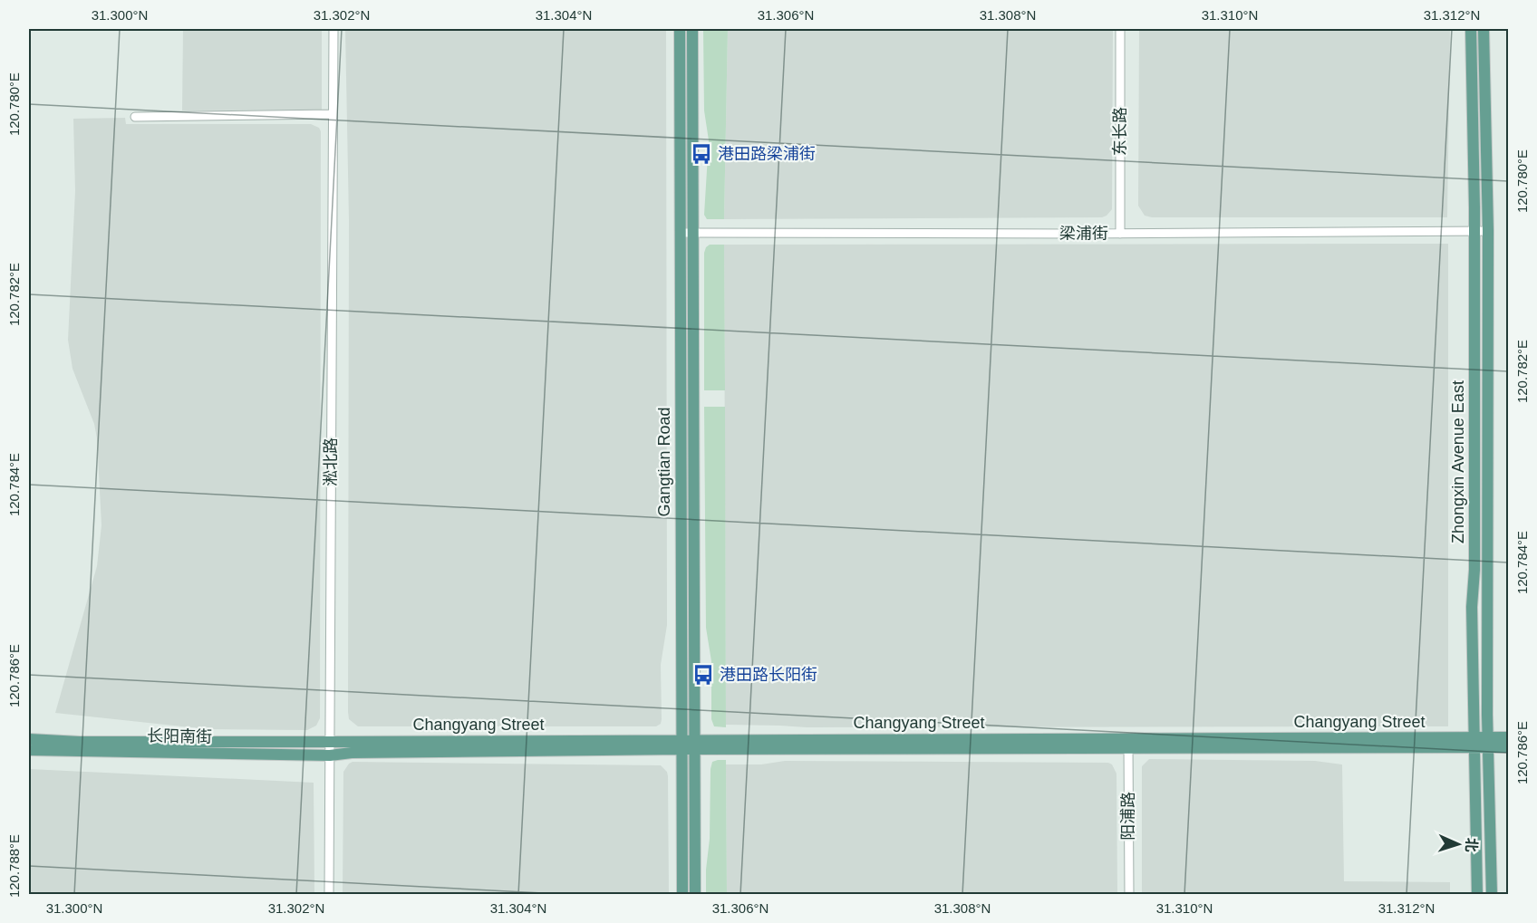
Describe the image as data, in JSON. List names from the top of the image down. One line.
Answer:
{"streets":{"main road":["Gangtian Road","Zhongxin Avenue East","Changyang Street","长阳南街"],"street":["东长路","梁浦街","淞北路","阳浦路"]},"crossings":[["东长路","梁浦街"],["梁浦街","Gangtian Road"],["梁浦街","Zhongxin Avenue East"],["淞北路","Changyang Street"],["淞北路","长阳南街"],["Gangtian Road","Changyang Street"],["Zhongxin Avenue East","Changyang Street"],["Changyang Street","长阳南街"],["Changyang Street","阳浦路"]],"places":{"bus stop":["港田路梁浦街","港田路长阳街"]},"north":"right","coordinates":["31.300°N","31.302°N","31.304°N","31.306°N","31.308°N","31.310°N","31.312°N","120.780°E","120.782°E","120.784°E","120.786°E","120.788°E"]}
